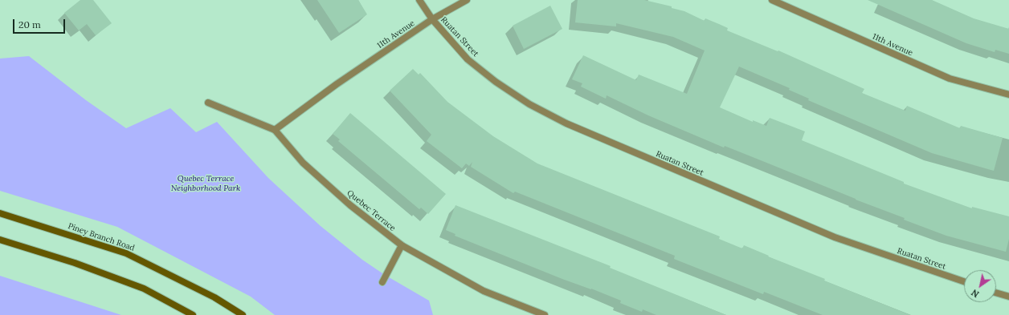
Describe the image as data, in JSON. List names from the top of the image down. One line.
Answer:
{"streets":{"main road":["Piney Branch Road"],"street":["11th Avenue","Ruatan Street","Quebec Terrace"]},"crossings":[["11th Avenue","Ruatan Street"],["11th Avenue","Quebec Terrace"]],"parks":["Quebec Terrace Neighborhood Park"],"scale_bar":"20 m","north":"bottom left"}
